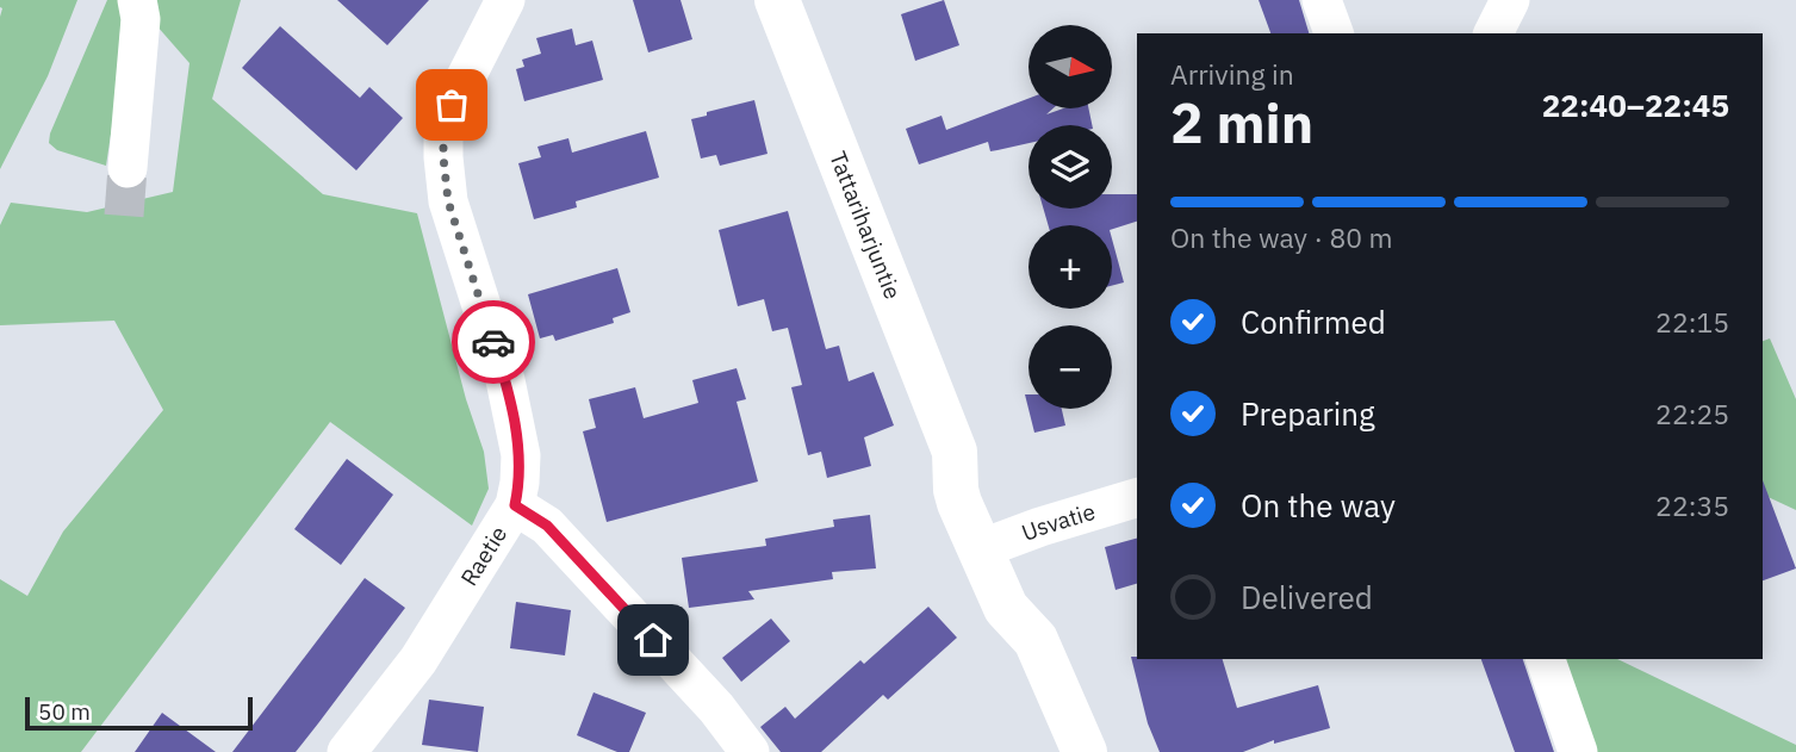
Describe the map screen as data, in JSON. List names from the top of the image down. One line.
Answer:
{"streets":{"main road":["Tattariharjuntie"],"street":["Usvatie","Raetie"]},"crossings":[["Tattariharjuntie","Usvatie"]],"scale_bar":"50 m","north":"right","page":{"map_buttons":["+","−"],"heading":["2 min","Arriving in","22:40–22:45"],"bar":"On the way · 80 m","list":[["Confirmed","22:15"],["Preparing","22:25"],["On the way","22:35"],"Delivered"],"scale":"50 m"}}
